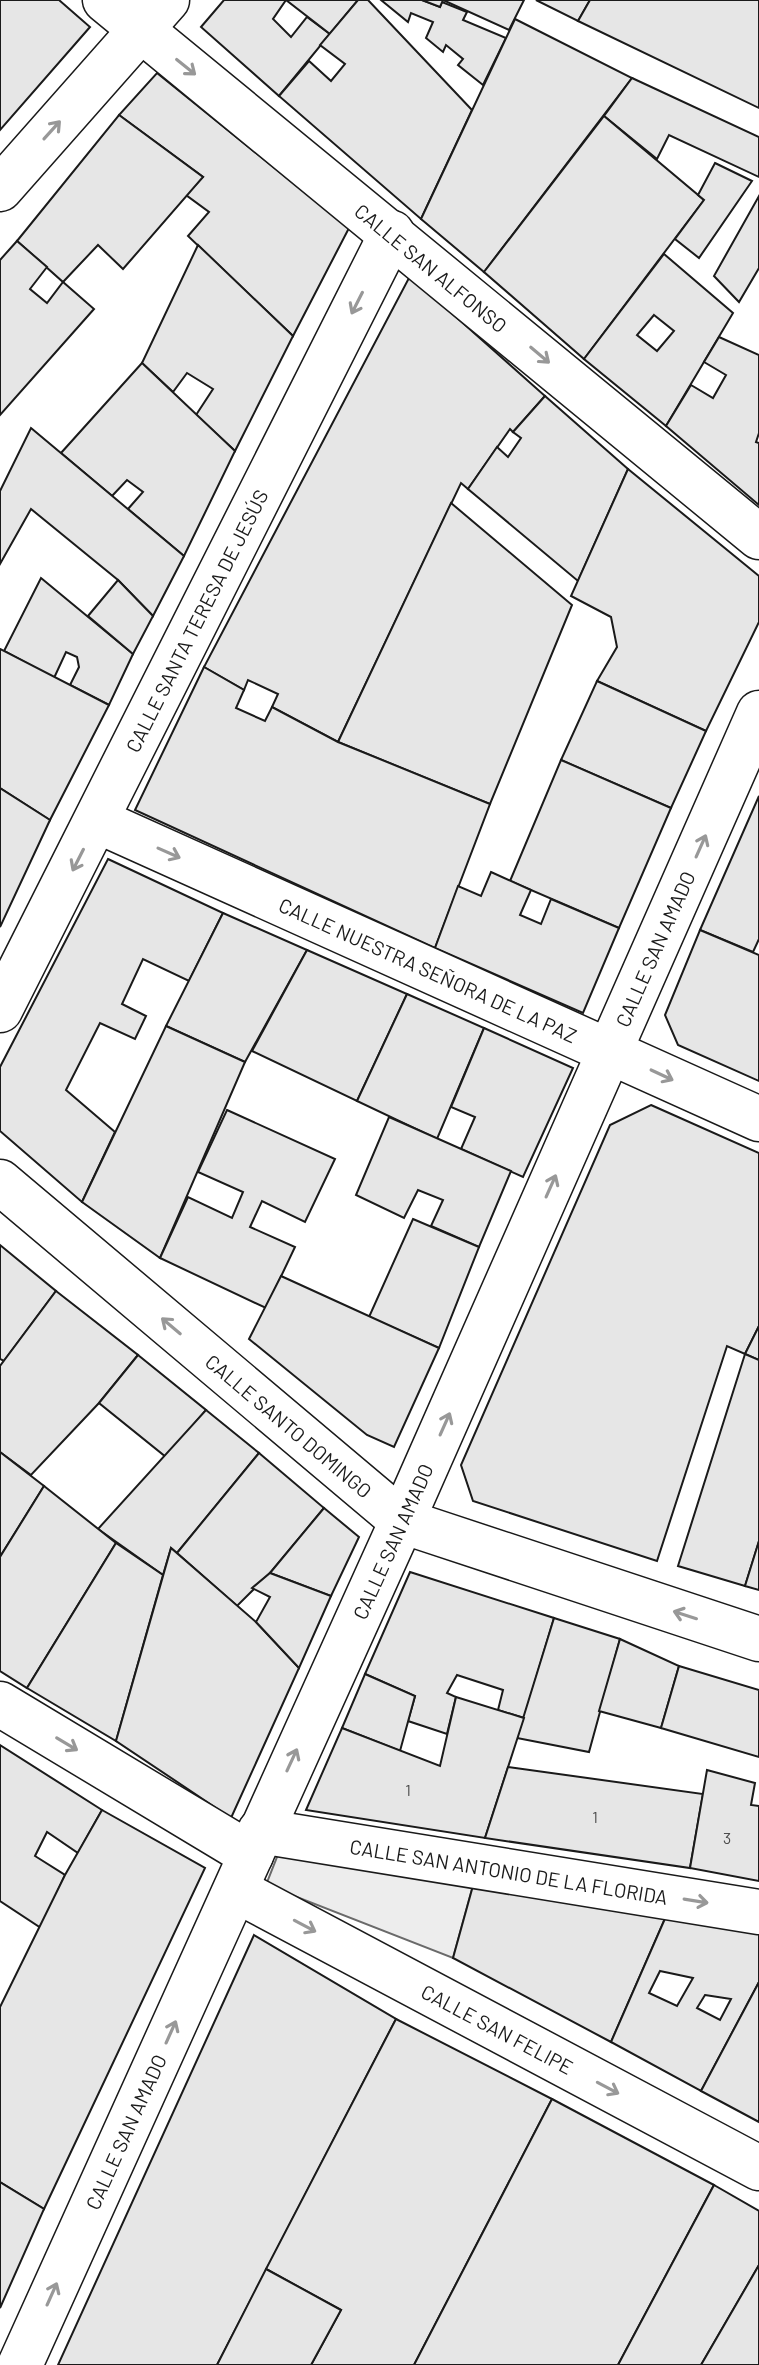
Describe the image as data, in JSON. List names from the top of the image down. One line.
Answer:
{"streets":{"street":["CALLE SAN ALFONSO","CALLE SANTA TERESA DE JESÚS","CALLE SAN AMADO","CALLE NUESTRA SEÑORA DE LA PAZ","CALLE SANTO DOMINGO","CALLE SAN ANTONIO DE LA FLORIDA","CALLE SAN FELIPE"]},"crossings":[["CALLE SAN ALFONSO","CALLE SANTA TERESA DE JESÚS"],["CALLE SANTA TERESA DE JESÚS","CALLE NUESTRA SEÑORA DE LA PAZ"],["CALLE SAN AMADO","CALLE NUESTRA SEÑORA DE LA PAZ"],["CALLE SAN AMADO","CALLE SANTO DOMINGO"],["CALLE SAN AMADO","CALLE SAN ANTONIO DE LA FLORIDA"],["CALLE SAN AMADO","CALLE SAN FELIPE"],["CALLE SAN ANTONIO DE LA FLORIDA","CALLE SAN FELIPE"]],"one_way":["CALLE SAN ALFONSO","CALLE SANTA TERESA DE JESÚS","CALLE SAN AMADO","CALLE NUESTRA SEÑORA DE LA PAZ","CALLE SANTO DOMINGO","CALLE SAN ANTONIO DE LA FLORIDA","CALLE SAN FELIPE"],"house_numbers":["1","1","3"]}
